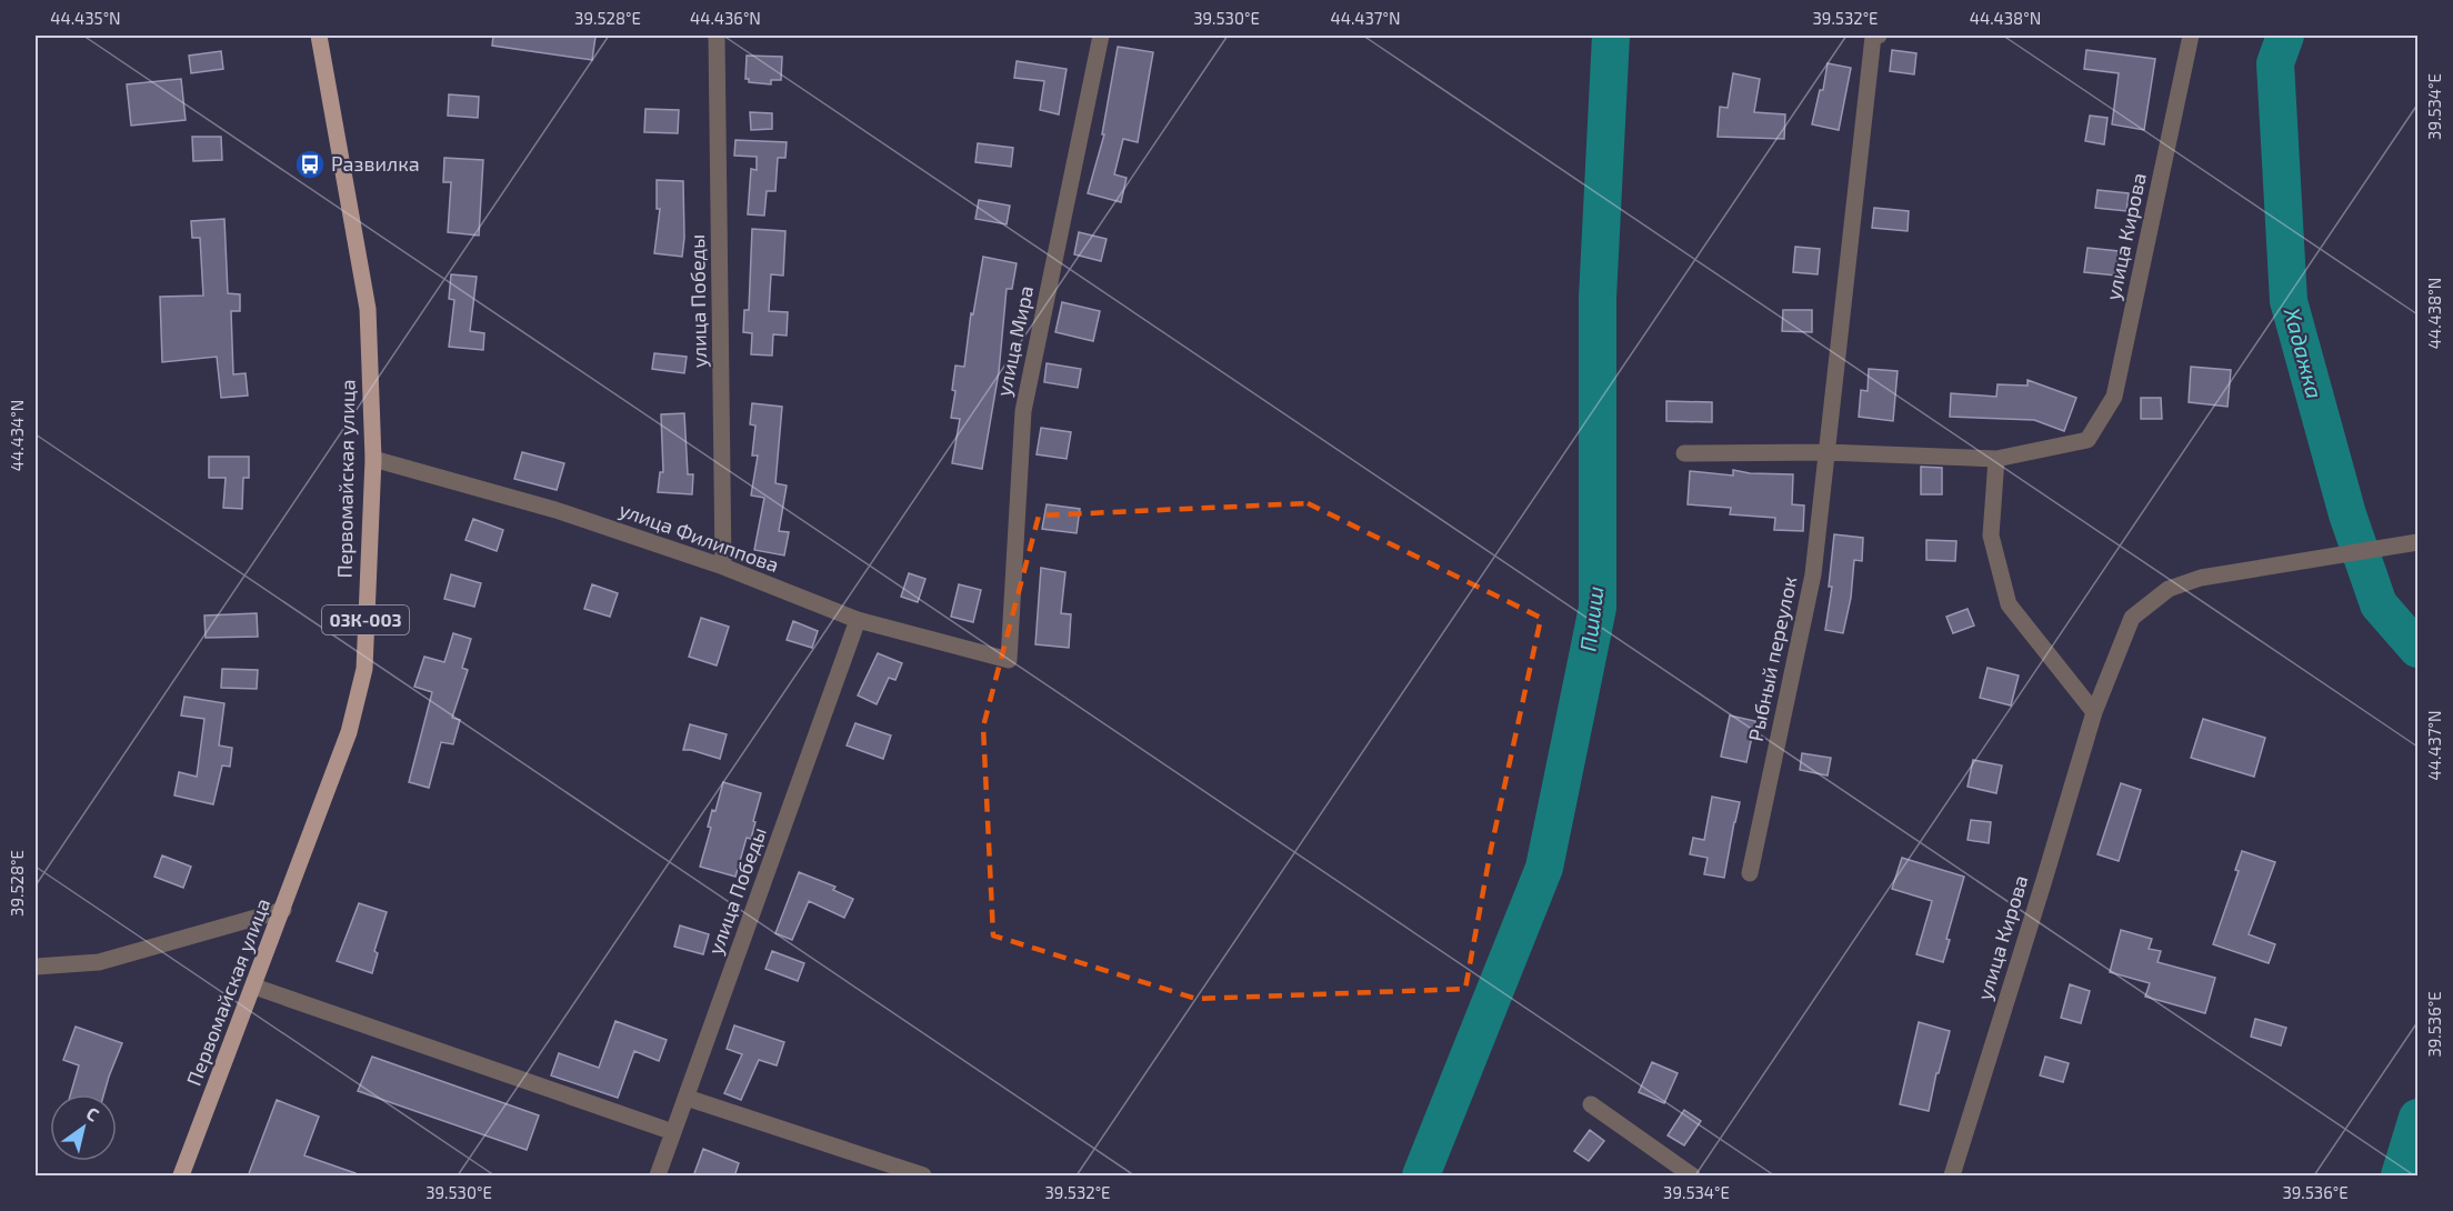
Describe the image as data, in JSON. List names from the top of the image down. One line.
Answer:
{"streets":{"main road":["Первомайская улица","03К-003"],"street":["улица Кирова","улица Победы","улица Мира","улица Филиппова","Рыбный переулок"]},"crossings":[["улица Победы","улица Филиппова"],["улица Мира","улица Филиппова"],["Первомайская улица","улица Филиппова"]],"water":["Хадажка","Пшиш"],"places":{"bus stop":["Развилка"]},"north":"top right","coordinates":["44.435°N","39.528°E","44.436°N","39.530°E","44.437°N","39.532°E","44.438°N","39.534°E","44.434°N","39.536°E"]}
